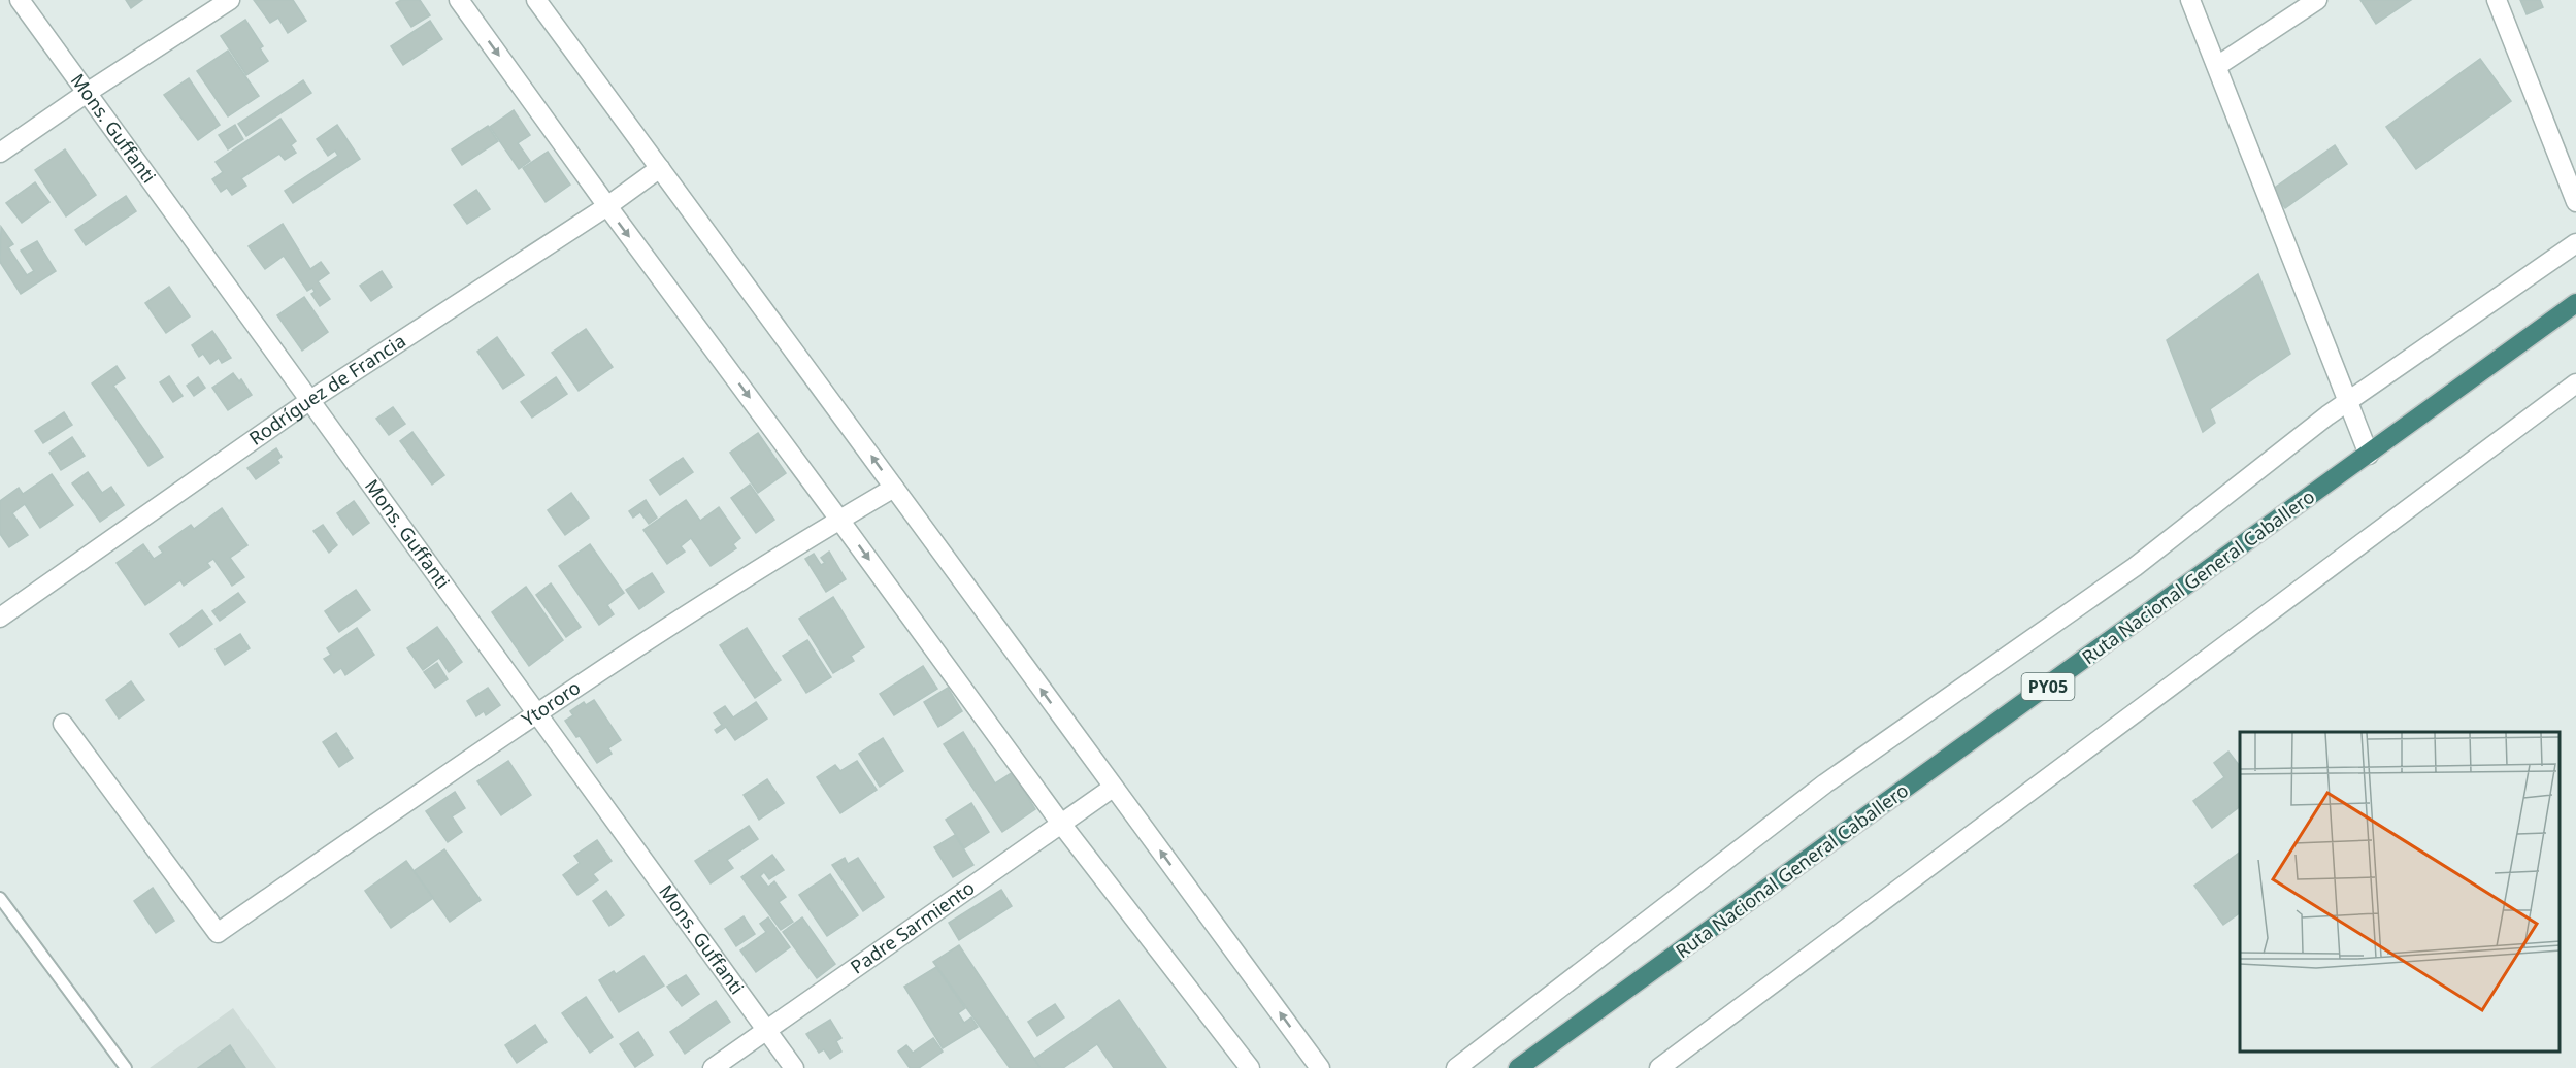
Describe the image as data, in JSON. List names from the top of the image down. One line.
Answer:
{"streets":{"highway":["Ruta Nacional General Caballero","PY05"],"street":["Mons. Guffanti","Rodríguez de Francia","Ytororo","Padre Sarmiento"]},"crossings":[["Mons. Guffanti","Rodríguez de Francia"],["Mons. Guffanti","Ytororo"],["Mons. Guffanti","Padre Sarmiento"]]}
